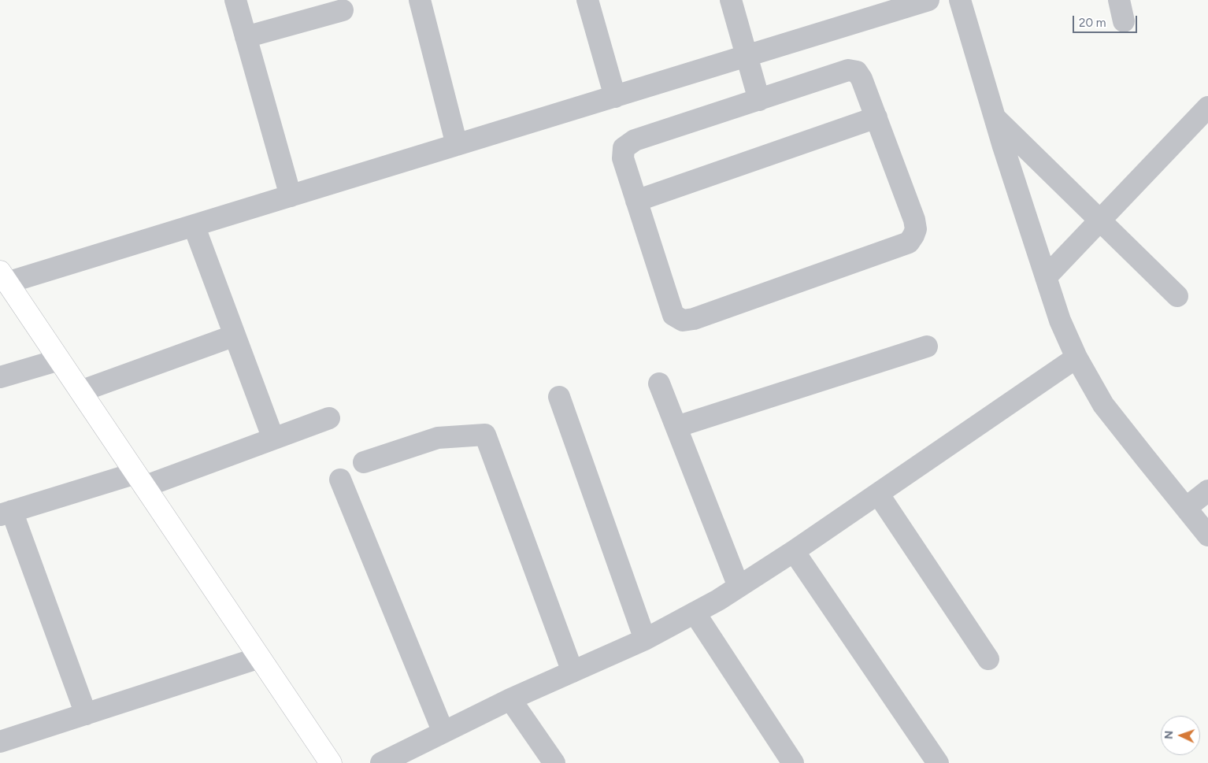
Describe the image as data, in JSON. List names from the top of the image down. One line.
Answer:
{"scale_bar":"20 m","north":"left"}
